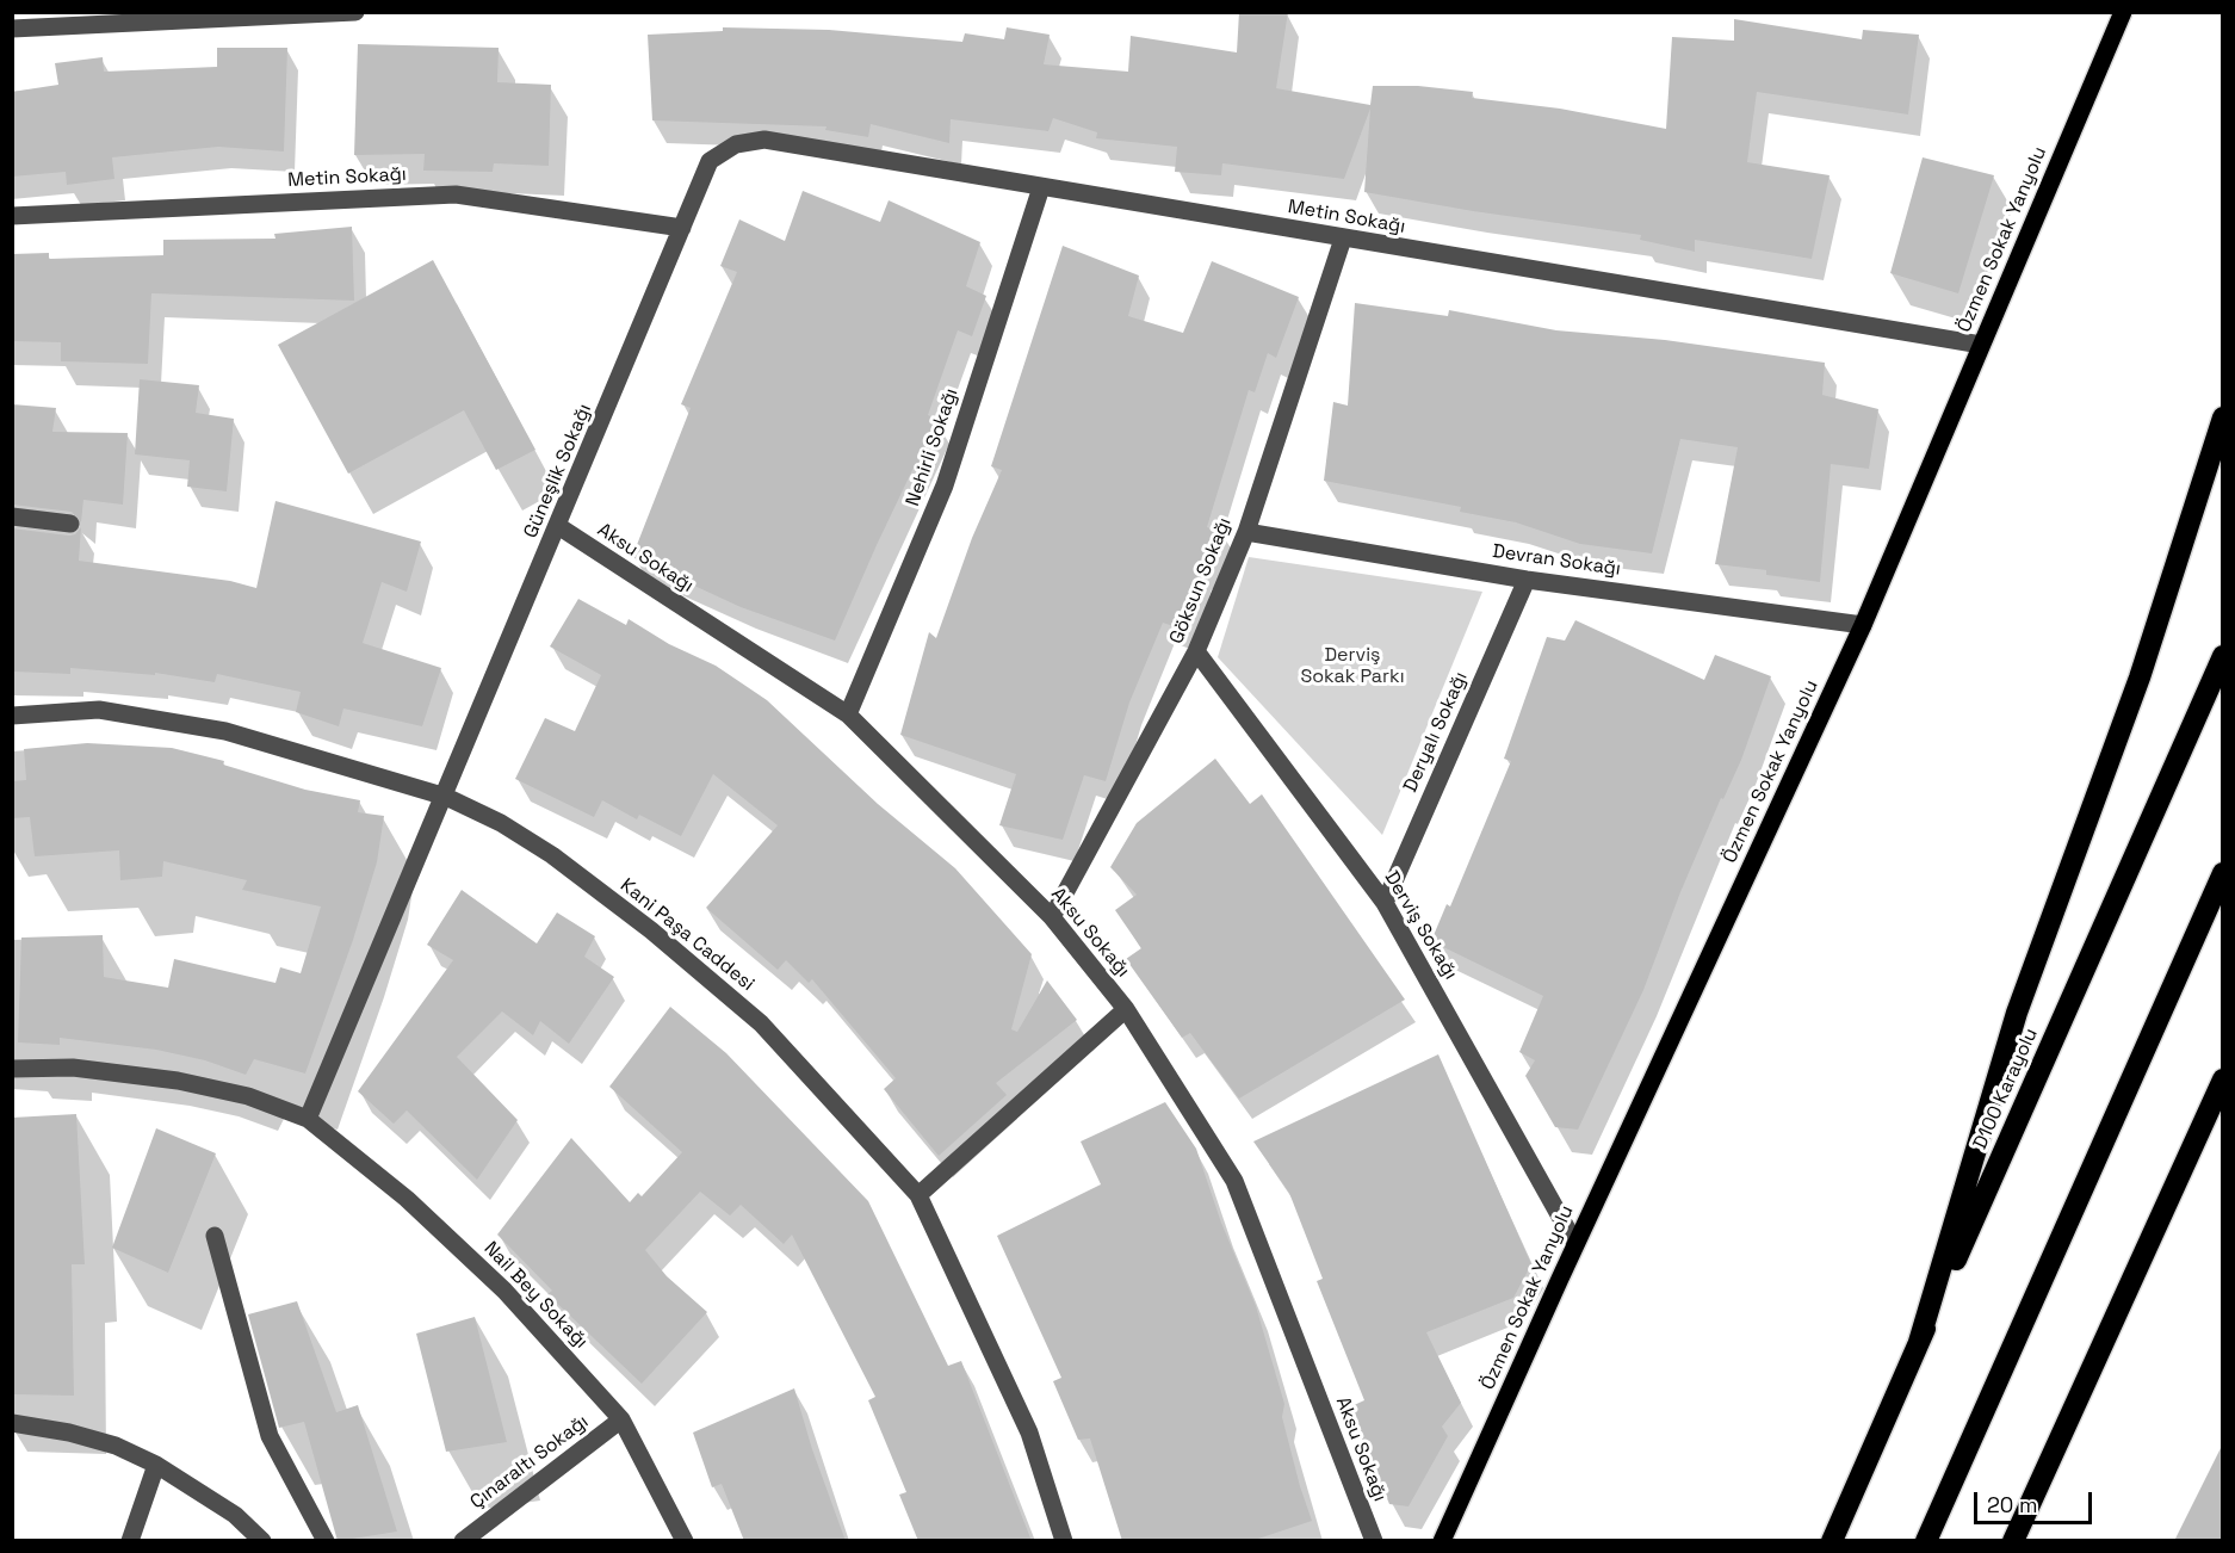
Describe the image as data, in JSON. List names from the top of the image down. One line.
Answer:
{"streets":{"highway":["D100 Karayolu"],"main road":["Özmen Sokak Yanyolu"],"street":["Metin Sokağı","Nehirli Sokağı","Güneşlik Sokağı","Aksu Sokağı","Devran Sokağı","Göksun Sokağı","Deryalı Sokağı","Derviş Sokağı","Kani Paşa Caddesi","Nail Bey Sokağı","Çınaraltı Sokağı"]},"crossings":[["Metin Sokağı","Özmen Sokak Yanyolu"],["Metin Sokağı","Nehirli Sokağı"],["Metin Sokağı","Güneşlik Sokağı"],["Metin Sokağı","Göksun Sokağı"],["Özmen Sokak Yanyolu","Devran Sokağı"],["Özmen Sokak Yanyolu","Derviş Sokağı"],["Nehirli Sokağı","Aksu Sokağı"],["Güneşlik Sokağı","Aksu Sokağı"],["Güneşlik Sokağı","Kani Paşa Caddesi"],["Aksu Sokağı","Göksun Sokağı"],["Devran Sokağı","Göksun Sokağı"],["Devran Sokağı","Deryalı Sokağı"],["Göksun Sokağı","Derviş Sokağı"],["Deryalı Sokağı","Derviş Sokağı"],["Nail Bey Sokağı","Çınaraltı Sokağı"]],"parks":["Derviş Sokak Parkı"],"scale_bar":"20 m"}
